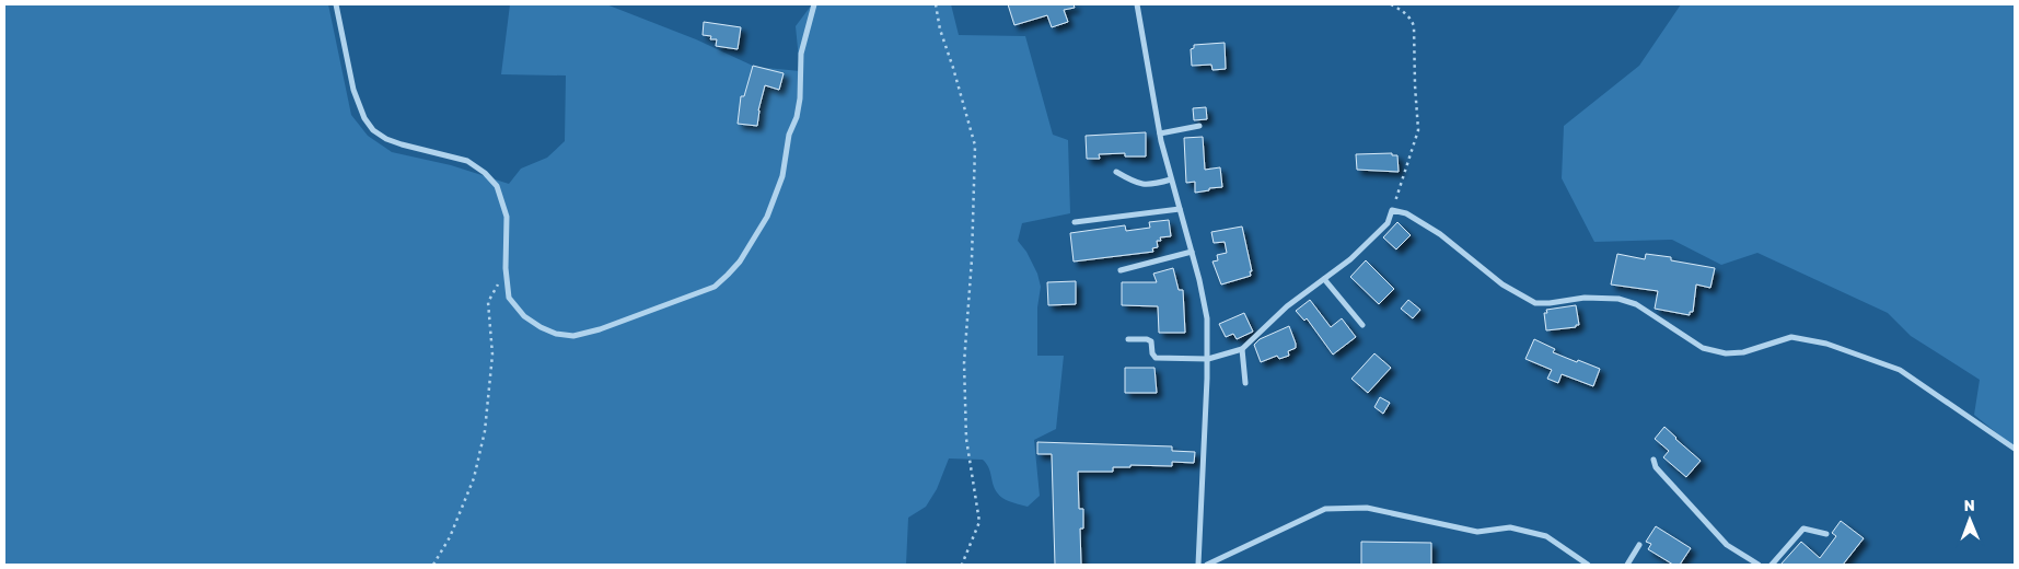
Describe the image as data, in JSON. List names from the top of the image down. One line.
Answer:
{"north":"top"}
